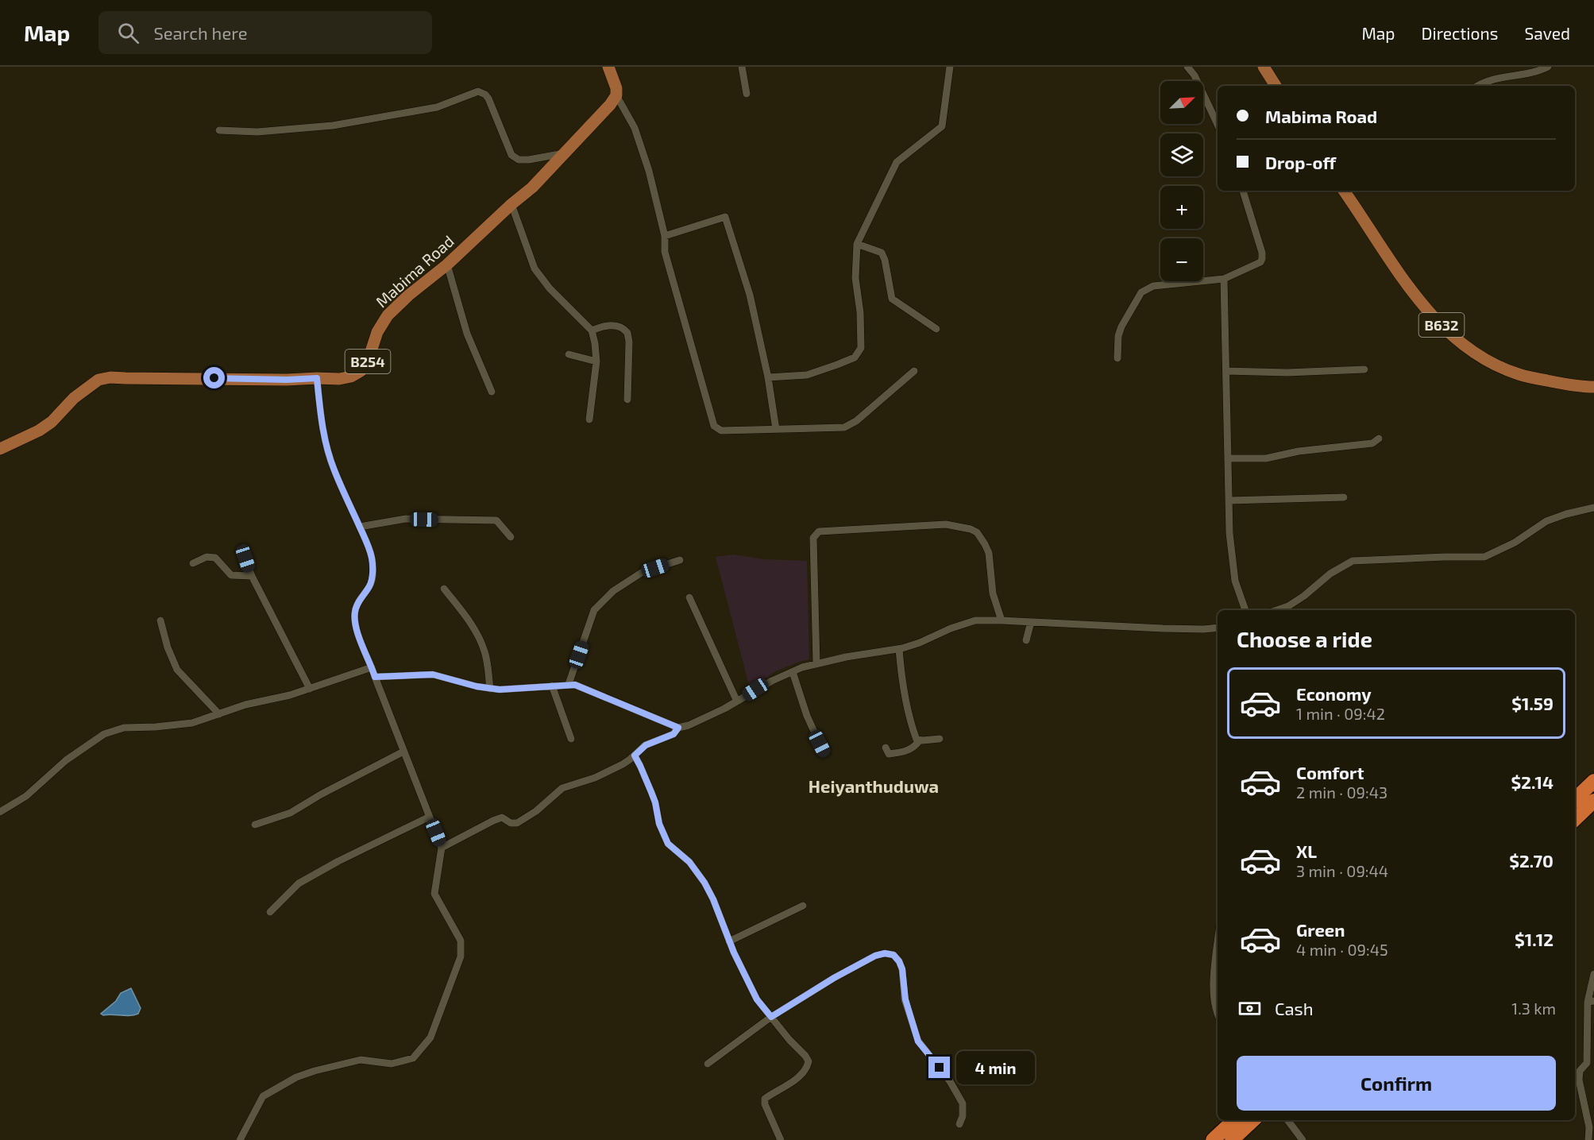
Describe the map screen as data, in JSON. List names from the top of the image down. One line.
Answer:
{"streets":{"main road":["Mabima Road","B632","B254"]},"districts":["Heiyanthuduwa"],"north":"top right","page":{"header":"Map","search":"Search here","nav":["Map","Directions","Saved"],"map_buttons":["+","−"],"banner":["Mabima Road","Drop-off"],"heading":"Choose a ride","list":[{"name":"Economy","note":"1 min · 09:42","value":"$1.59"},{"name":"Comfort","note":"2 min · 09:43","value":"$2.14"},{"name":"XL","note":"3 min · 09:44","value":"$2.70"},{"name":"Green","note":"4 min · 09:45","value":"$1.12"}],"pay":["Cash","1.3 km"],"buttons":"Confirm","bubble":"4 min"}}
